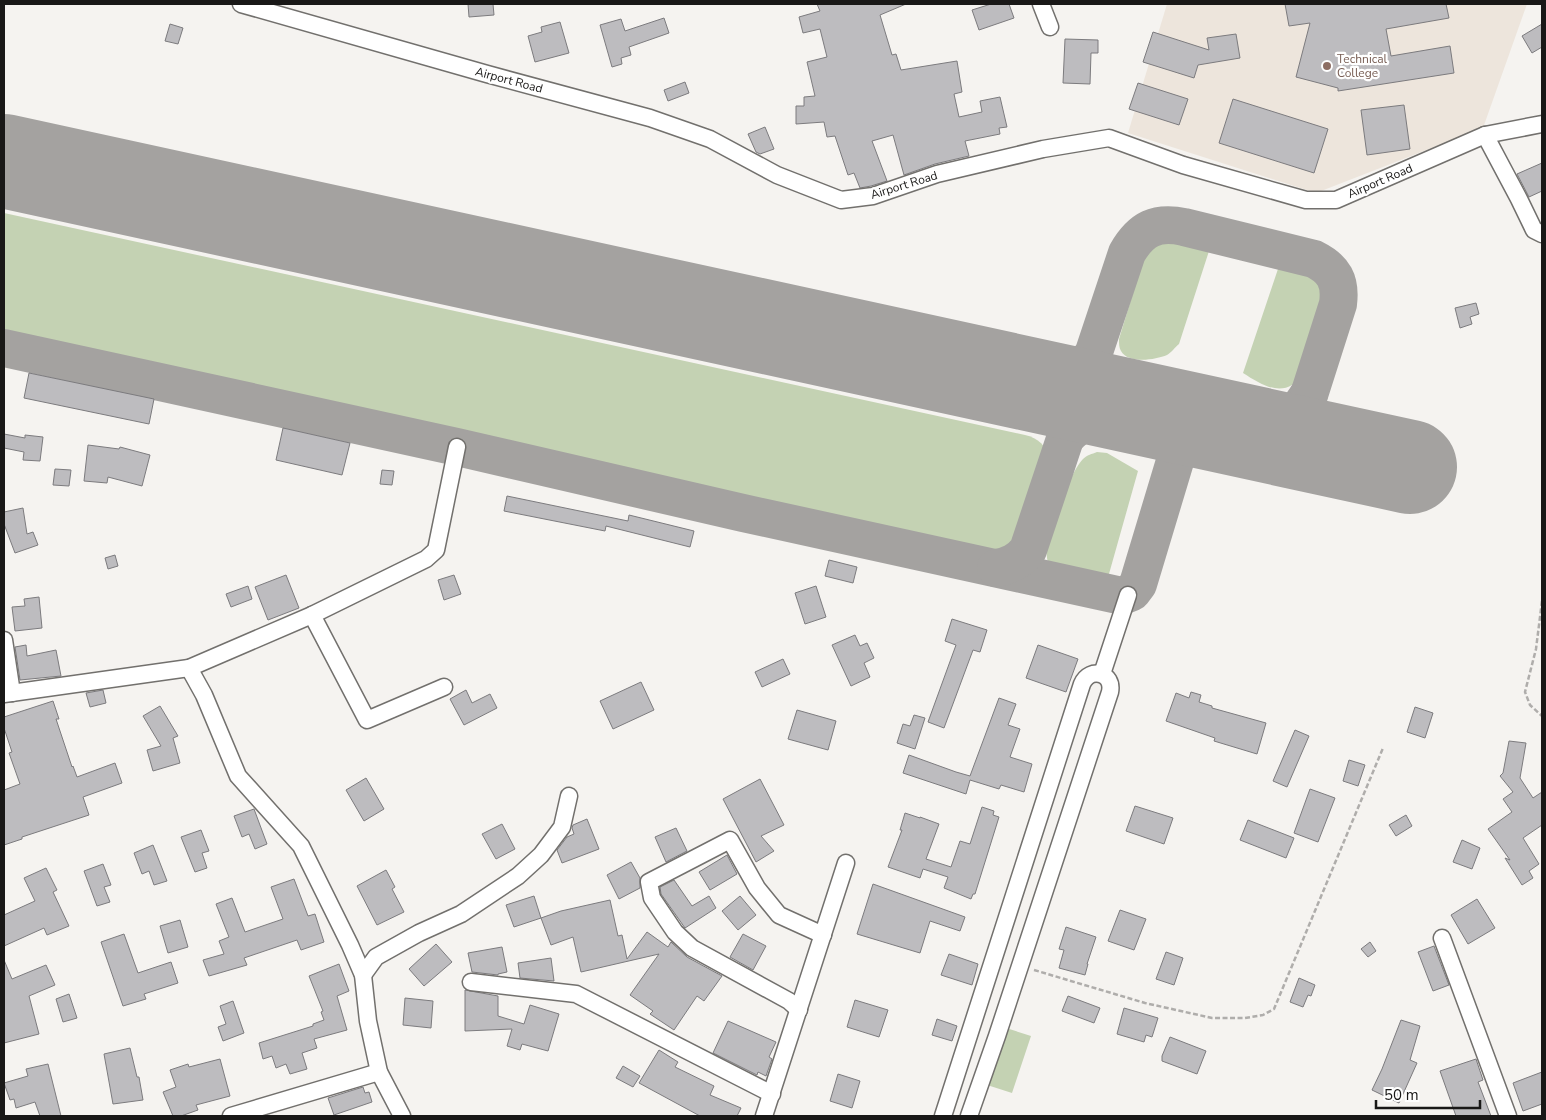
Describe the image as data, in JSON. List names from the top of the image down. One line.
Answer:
{"streets":{"street":["Airport Road"]},"places":["Technical College"],"scale_bar":"50 m"}
